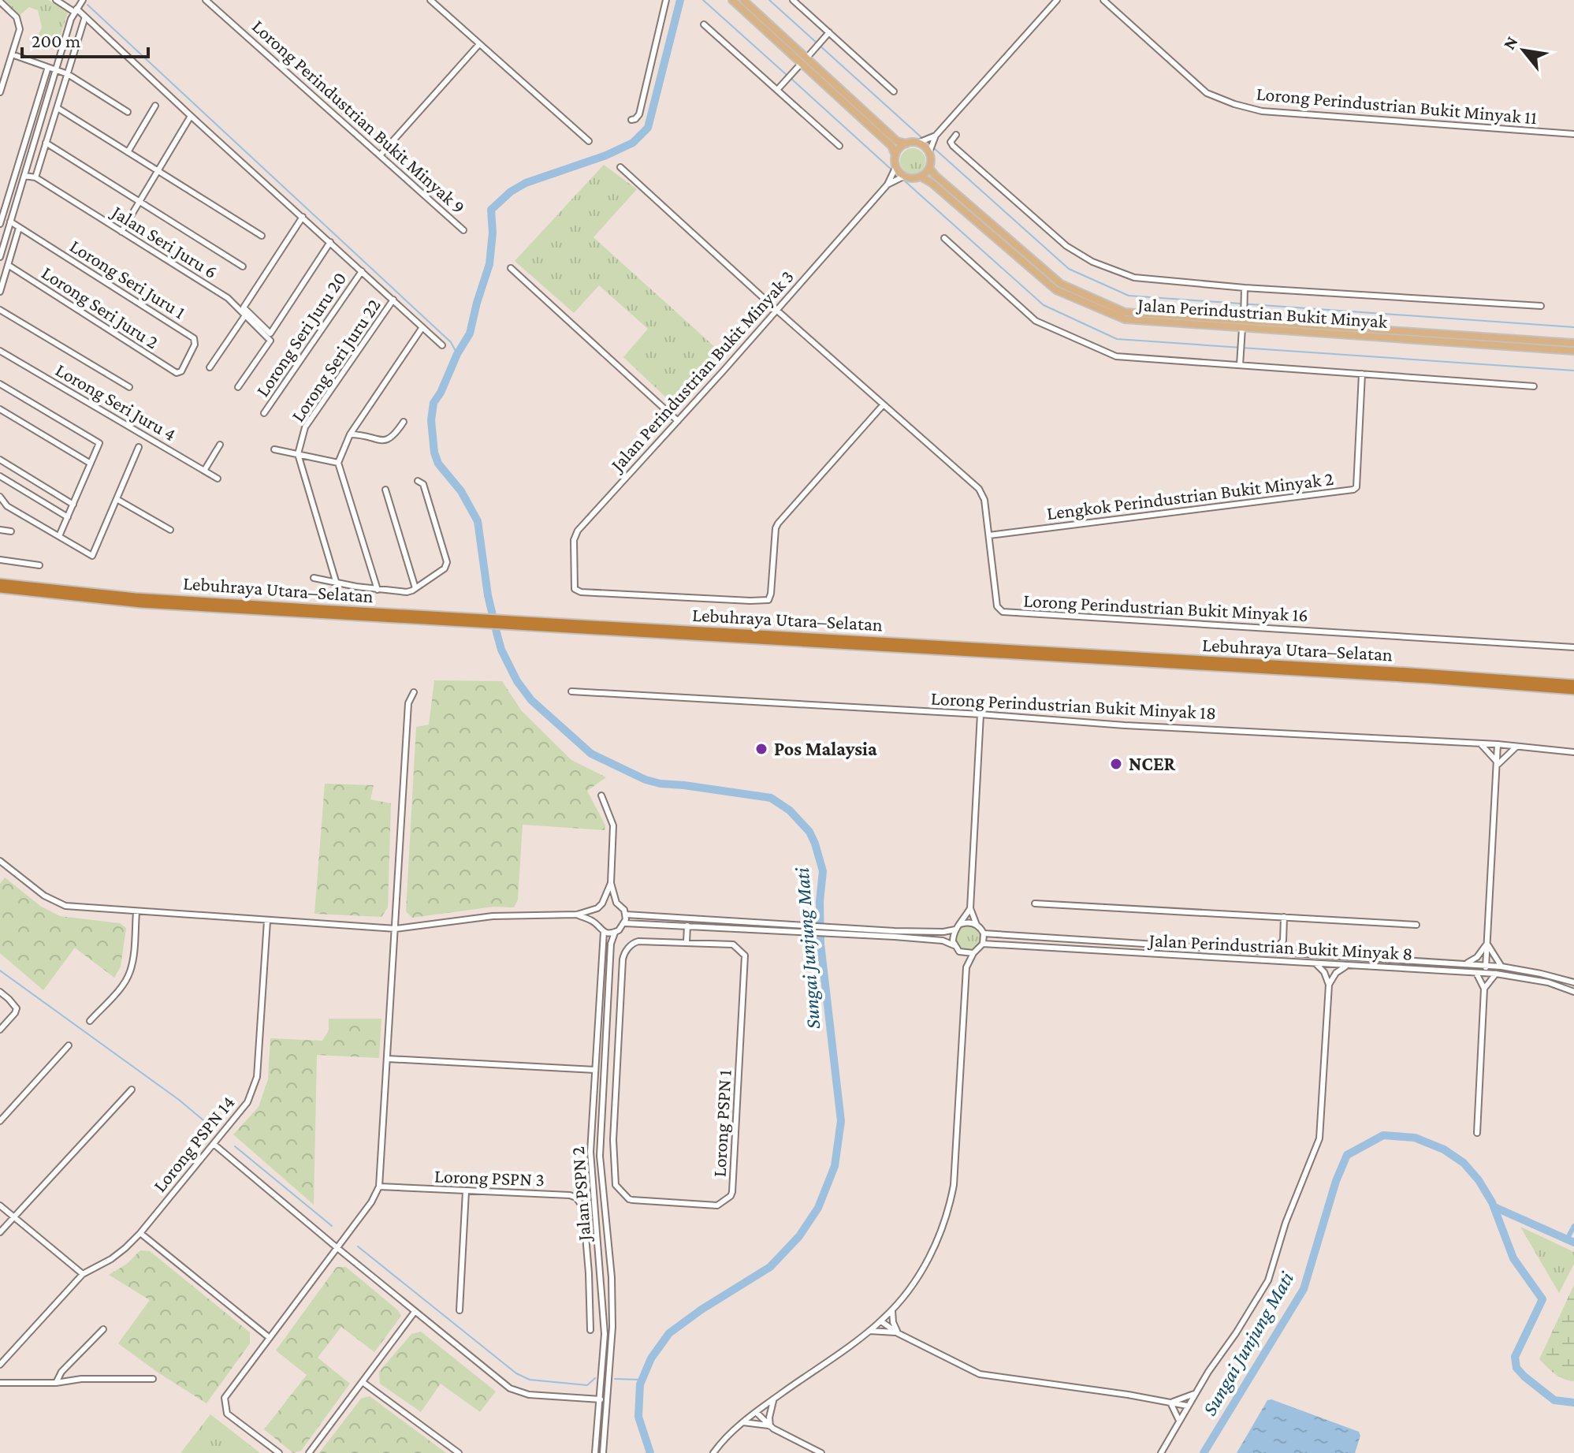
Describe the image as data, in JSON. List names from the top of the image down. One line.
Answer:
{"streets":{"highway":["Lebuhraya Utara–Selatan"],"main road":["Jalan Perindustrian Bukit Minyak"],"street":["Lorong Perindustrian Bukit Minyak 11","Lorong Perindustrian Bukit Minyak 9","Jalan Seri Juru 6","Lorong Seri Juru 1","Lorong Seri Juru 2","Lorong Seri Juru 20","Lorong Seri Juru 22","Jalan Perindustrian Bukit Minyak 3","Lorong Seri Juru 4","Lengkok Perindustrian Bukit Minyak 2","Lorong Perindustrian Bukit Minyak 16","Lorong Perindustrian Bukit Minyak 18","Jalan Perindustrian Bukit Minyak 8","Lorong PSPN 1","Lorong PSPN 14","Lorong PSPN 3","Jalan PSPN 2"]},"crossings":[["Lorong Seri Juru 1","Lorong Seri Juru 2"],["Jalan Perindustrian Bukit Minyak 3","Lorong Perindustrian Bukit Minyak 16"],["Lengkok Perindustrian Bukit Minyak 2","Lorong Perindustrian Bukit Minyak 16"]],"water":["Sungai Junjung Mati"],"places":["Pos Malaysia","NCER"],"scale_bar":"200 m","north":"top left"}
